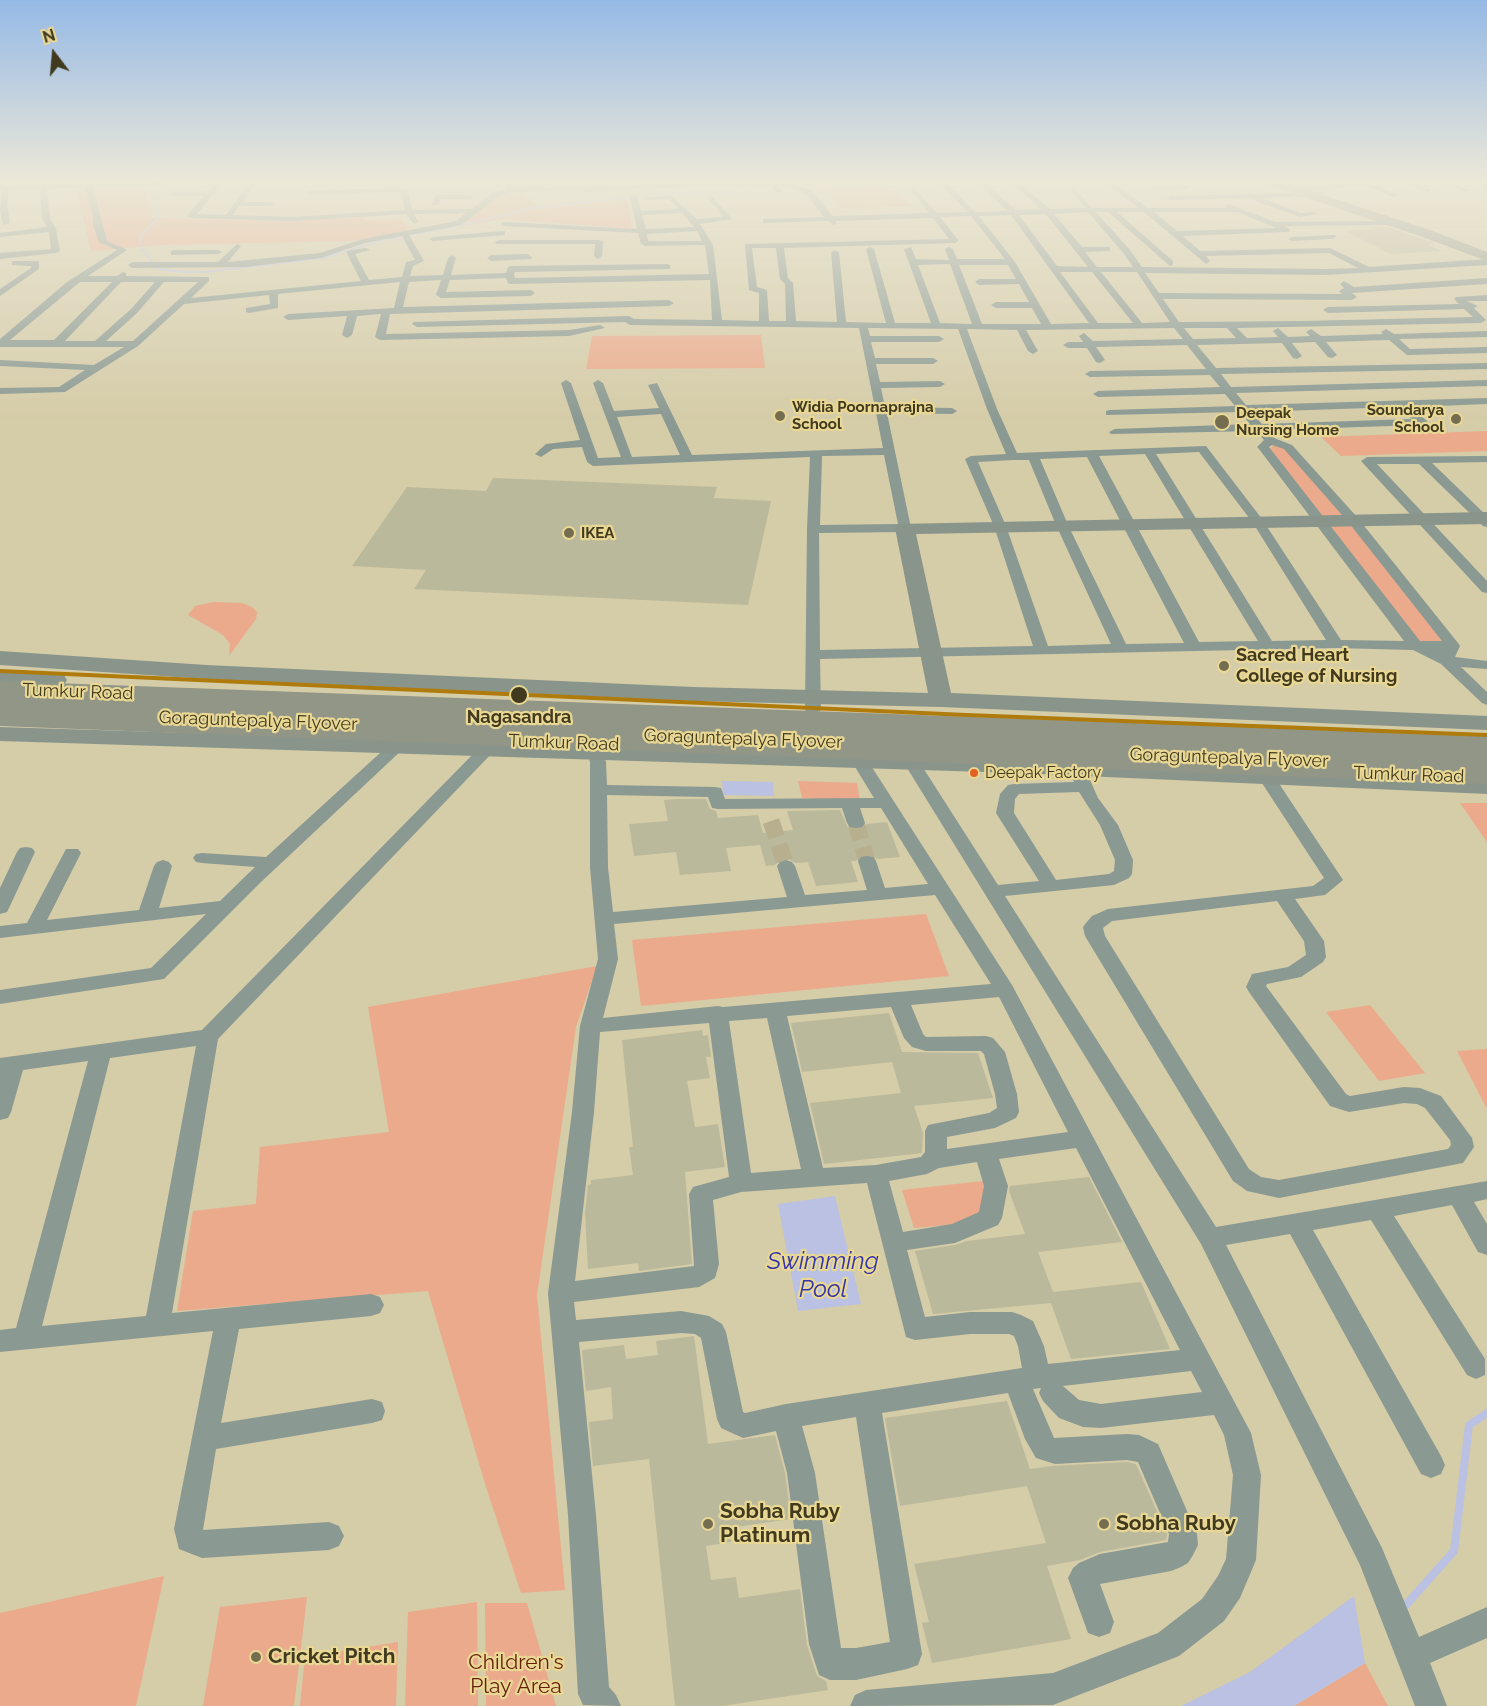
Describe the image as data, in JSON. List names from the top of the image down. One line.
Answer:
{"streets":{"highway":["Tumkur Road","Goraguntepalya Flyover"]},"water":["Swimming Pool"],"parks":["Children's Play Area"],"places":["Widia Poornaprajna School","Soundarya School","Deepak Nursing Home","IKEA","Sacred Heart College of Nursing","Nagasandra","Deepak Factory","Sobha Ruby Platinum","Sobha Ruby","Cricket Pitch"],"north":"top"}
